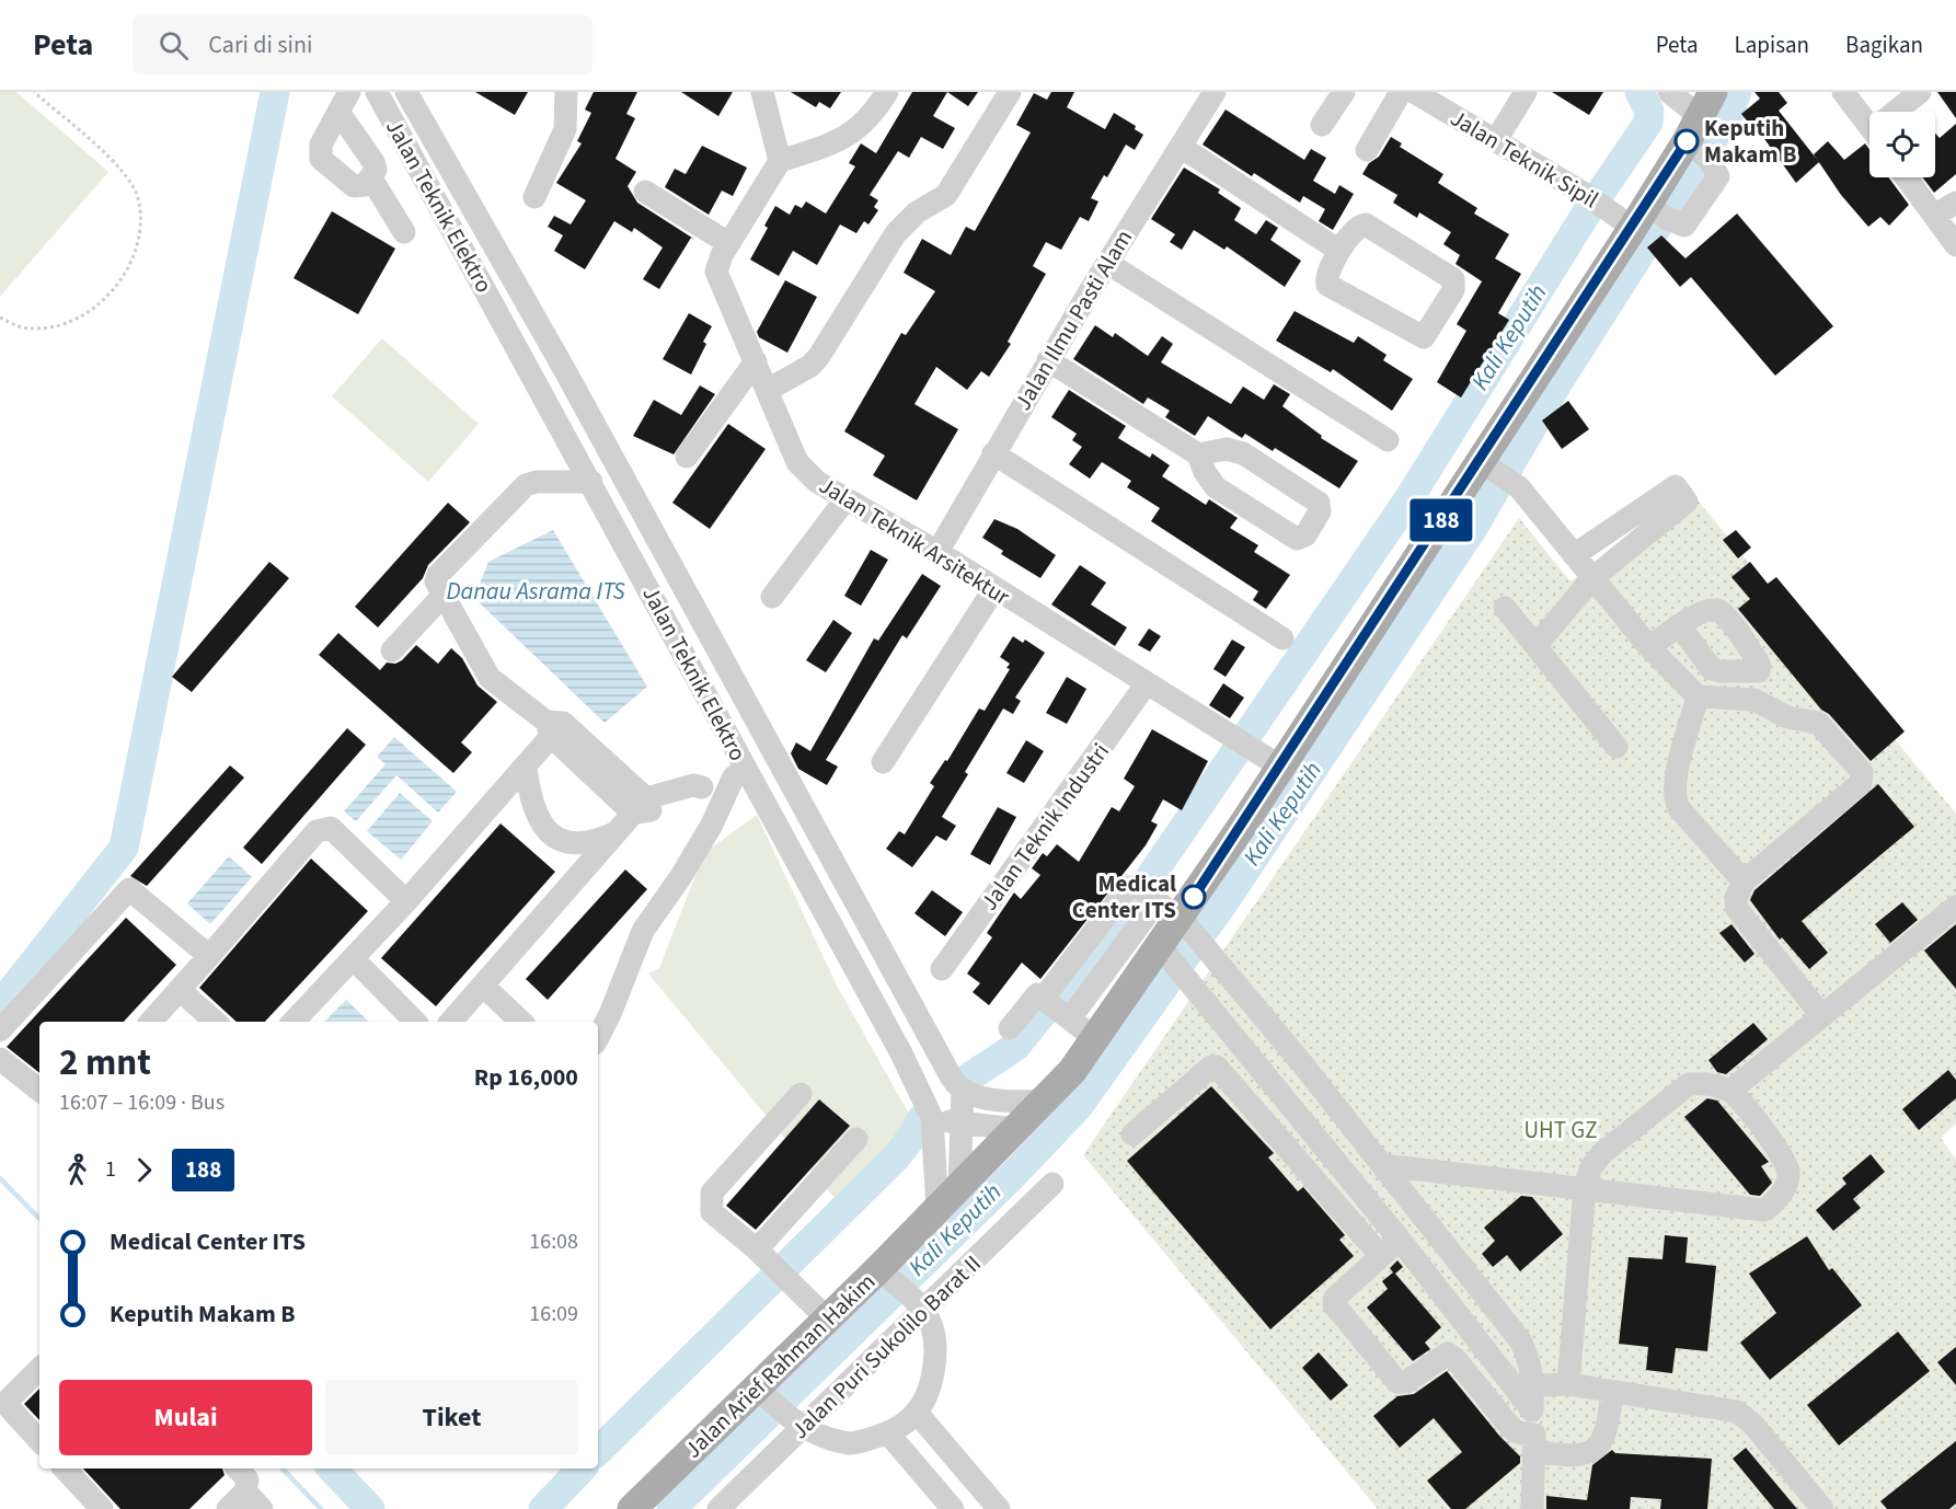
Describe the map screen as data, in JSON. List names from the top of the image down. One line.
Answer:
{"streets":{"main road":["Jalan Arief Rahman Hakim"],"street":["Jalan Teknik Sipil","Jalan Teknik Elektro","Jalan Ilmu Pasti Alam","Jalan Teknik Arsitektur","Jalan Teknik Industri","Jalan Puri Sukolilo Barat II"]},"crossings":[["Jalan Teknik Sipil","Jalan Arief Rahman Hakim"],["Jalan Teknik Elektro","Jalan Arief Rahman Hakim"],["Jalan Ilmu Pasti Alam","Jalan Teknik Arsitektur"],["Jalan Teknik Arsitektur","Jalan Teknik Industri"],["Jalan Teknik Arsitektur","Jalan Arief Rahman Hakim"]],"water":["Kali Keputih","Danau Asrama ITS"],"parks":["UHT GZ"],"places":["Keputih Makam B","Medical Center ITS"],"lines":["bus line 188"],"page":{"header":"Peta","search":"Cari di sini","nav":["Peta","Lapisan","Bagikan"],"on_map":"188","heading":["2 mnt","16:07 – 16:09 · Bus","Rp 16,000"],"legs":["1","188"],"list":[{"name":"Medical Center ITS","value":"16:08"},{"name":"Keputih Makam B","value":"16:09"}],"buttons":["Mulai","Tiket"]}}
